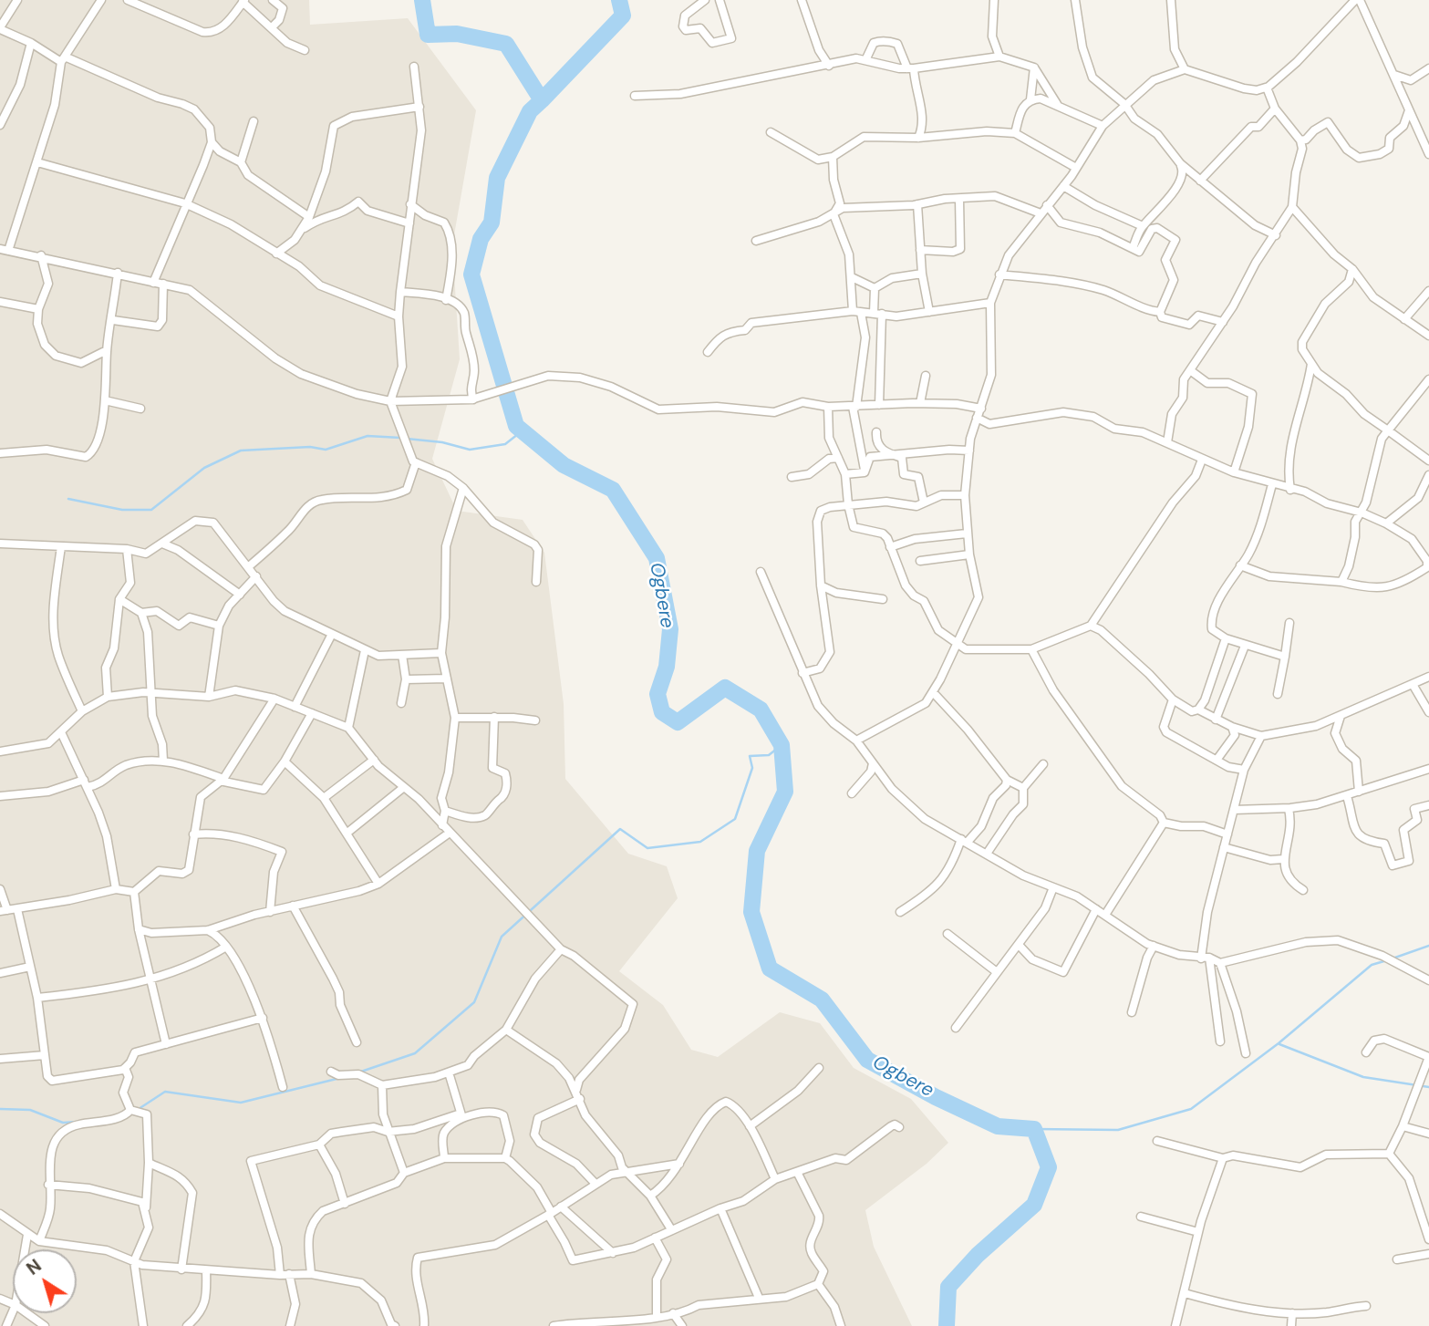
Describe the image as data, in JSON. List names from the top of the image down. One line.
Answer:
{"water":["Ogbere"],"north":"top left"}
